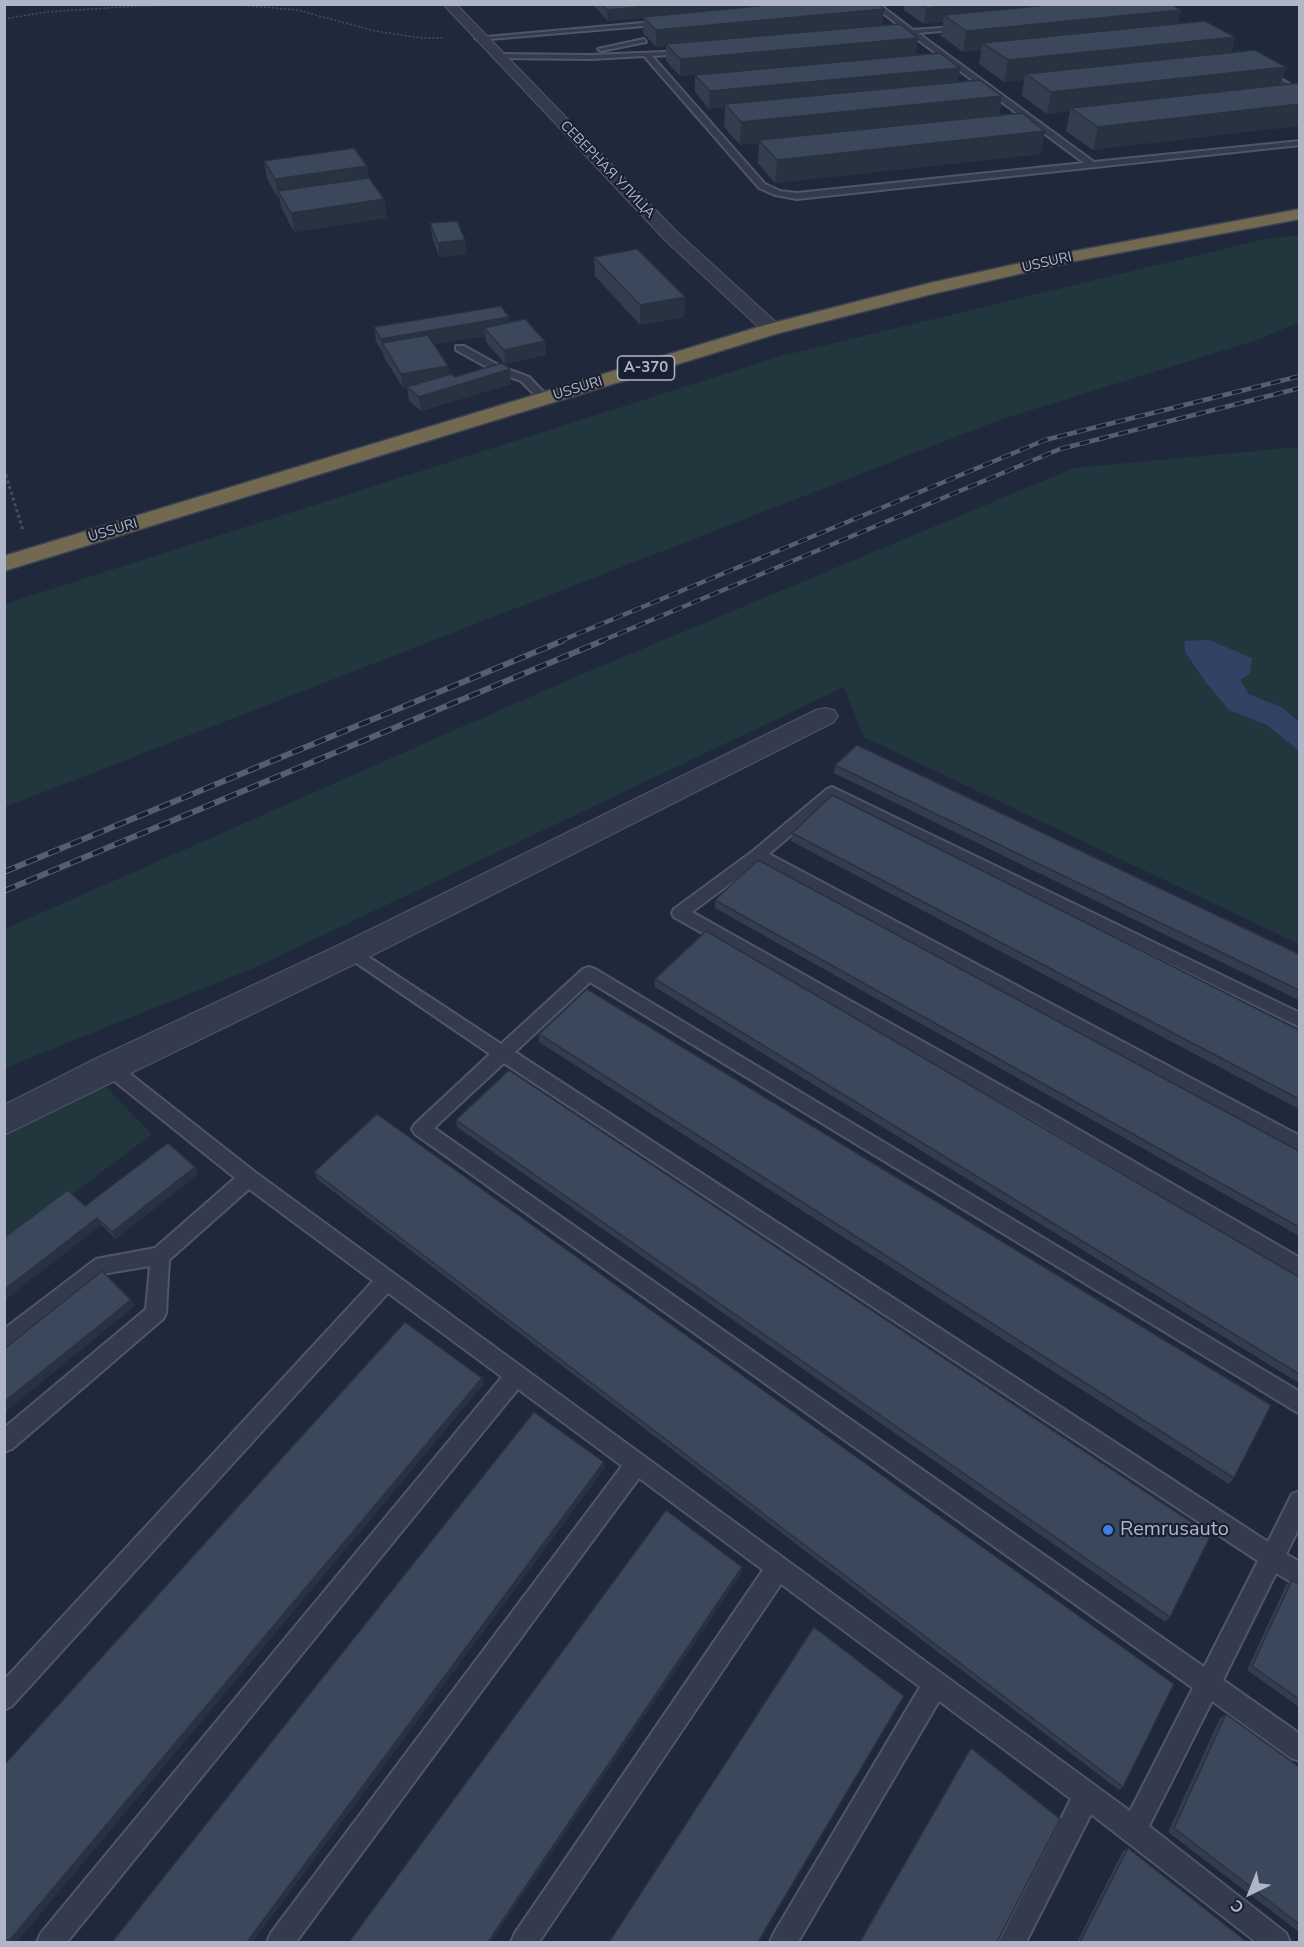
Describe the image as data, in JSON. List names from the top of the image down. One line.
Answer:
{"streets":{"highway":["USSURI","А-370"],"street":["СЕВЕРНАЯ УЛИЦА"]},"crossings":[["СЕВЕРНАЯ УЛИЦА","USSURI"]],"places":["Remrusauto"],"north":"bottom left"}
